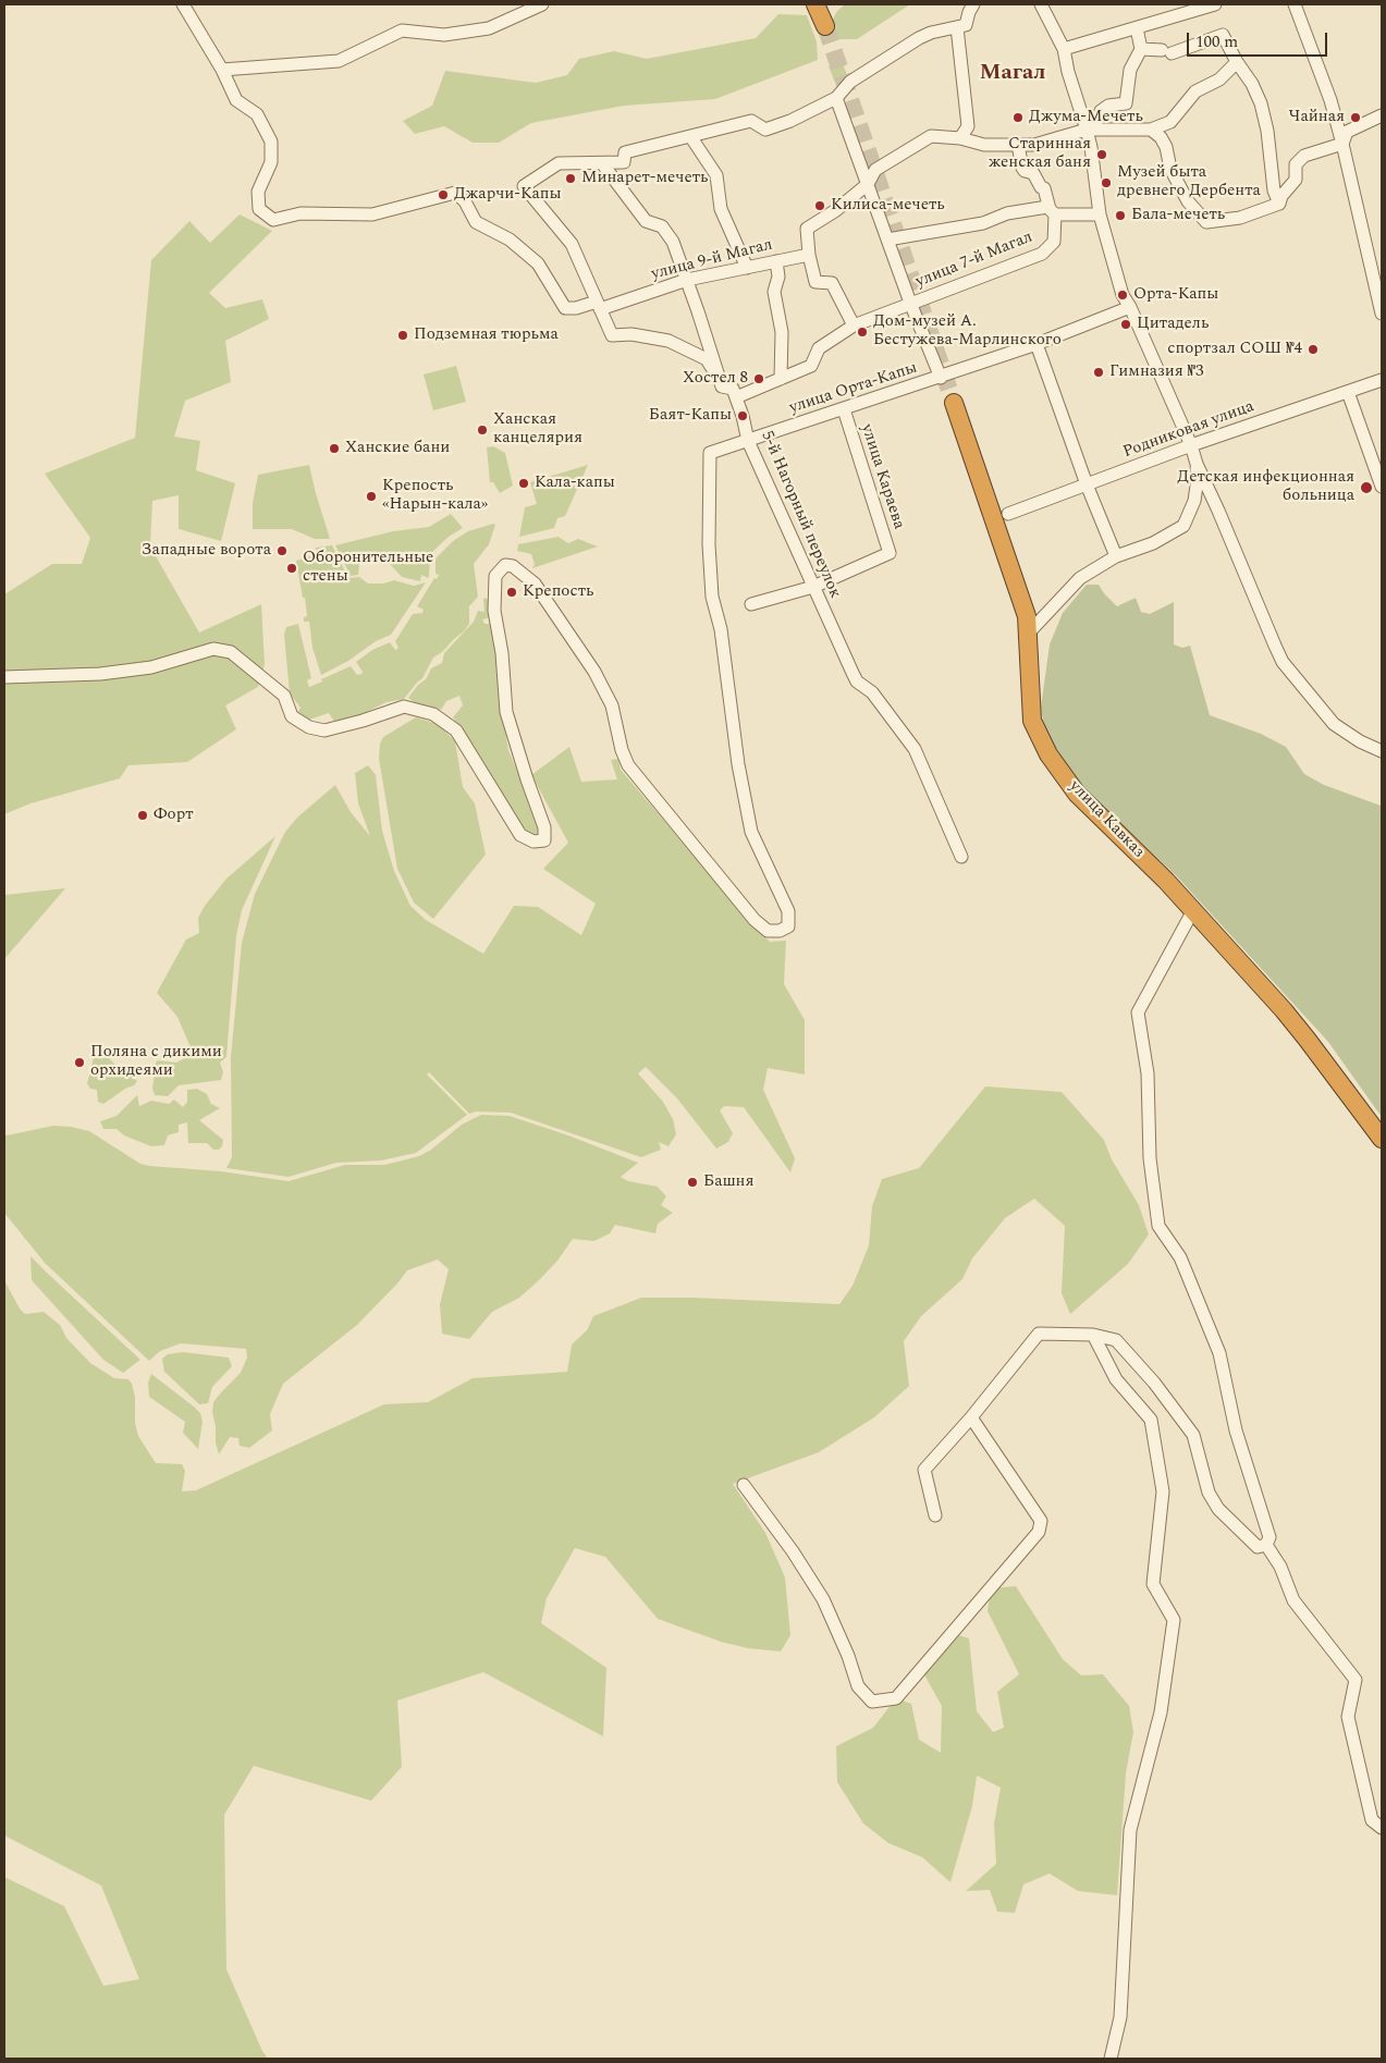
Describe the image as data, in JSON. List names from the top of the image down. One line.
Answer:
{"streets":{"highway":["улица Кавказ"],"street":["улица 9-й Магал","улица 7-й Магал","улица Орта-Капы","Родниковая улица","улица Караева","5-й Нагорный переулок"]},"crossings":[["улица 9-й Магал","5-й Нагорный переулок"],["улица 7-й Магал","5-й Нагорный переулок"],["улица Орта-Капы","улица Караева"],["улица Орта-Капы","5-й Нагорный переулок"],["улица Караева","5-й Нагорный переулок"]],"districts":["Магал"],"places":["Джума-Мечеть","Чайная","Старинная женская баня","Минарет-мечеть","Музей быта древнего Дербента","Джарчи-Капы","Килиса-мечеть","Бала-мечеть","Орта-Капы","Цитадель","Дом-музей А. Бестужева-Марлинского","Подземная тюрьма","спортзал СОШ №4","Гимназия №3","Хостел 8","Баят-Капы","Ханская канцелярия","Ханские бани","Кала-капы","Детская инфекционная больница","Крепость «Нарын-кала»","Западные ворота","Оборонительные стены","Крепость","Форт","Поляна с дикими орхидеями","Башня"],"scale_bar":"100 m"}
